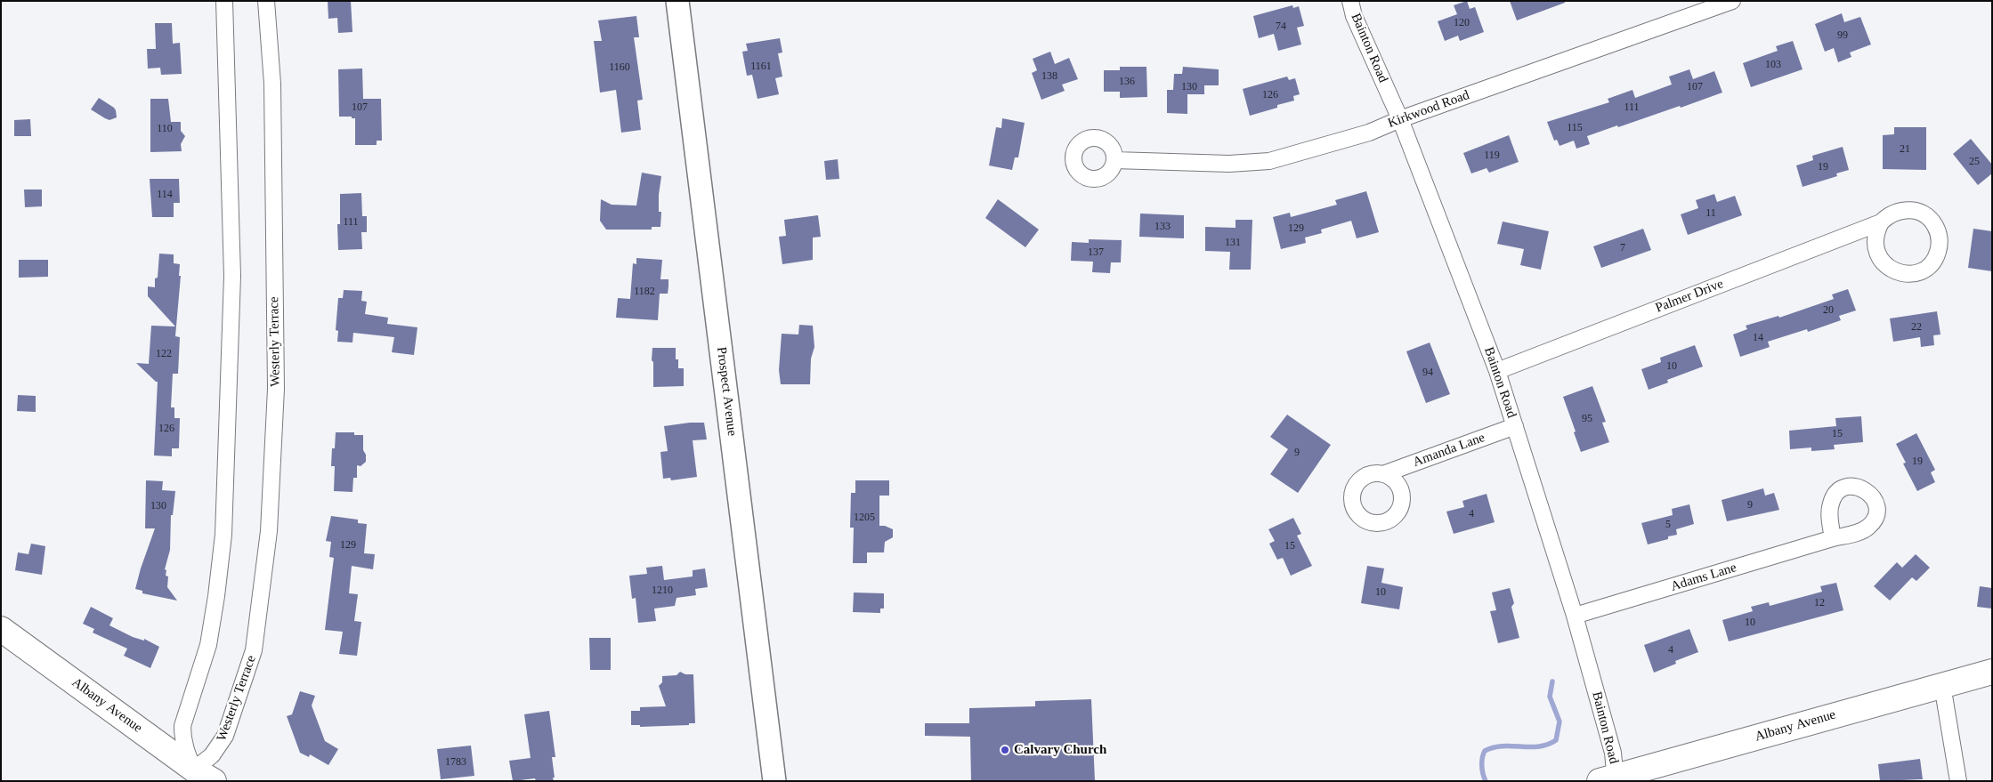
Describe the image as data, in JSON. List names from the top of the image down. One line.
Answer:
{"streets":{"highway":["Albany Avenue"],"main road":["Prospect Avenue"],"street":["Bainton Road","Kirkwood Road","Palmer Drive","Westerly Terrace","Amanda Lane","Adams Lane"]},"crossings":[["Bainton Road","Kirkwood Road"],["Bainton Road","Palmer Drive"],["Bainton Road","Amanda Lane"],["Bainton Road","Adams Lane"],["Bainton Road","Albany Avenue"],["Westerly Terrace","Albany Avenue"]],"places":["Calvary Church"],"house_numbers":["120","74","99","103","1161","1160","138","136","130","107","126","107","111","115","110","21","119","25","19","114","11","111","133","129","131","7","137","1182","20","22","14","122","10","94","95","126","15","9","19","9","130","4","1205","5","129","15","1210","10","12","10","4","1783"]}
